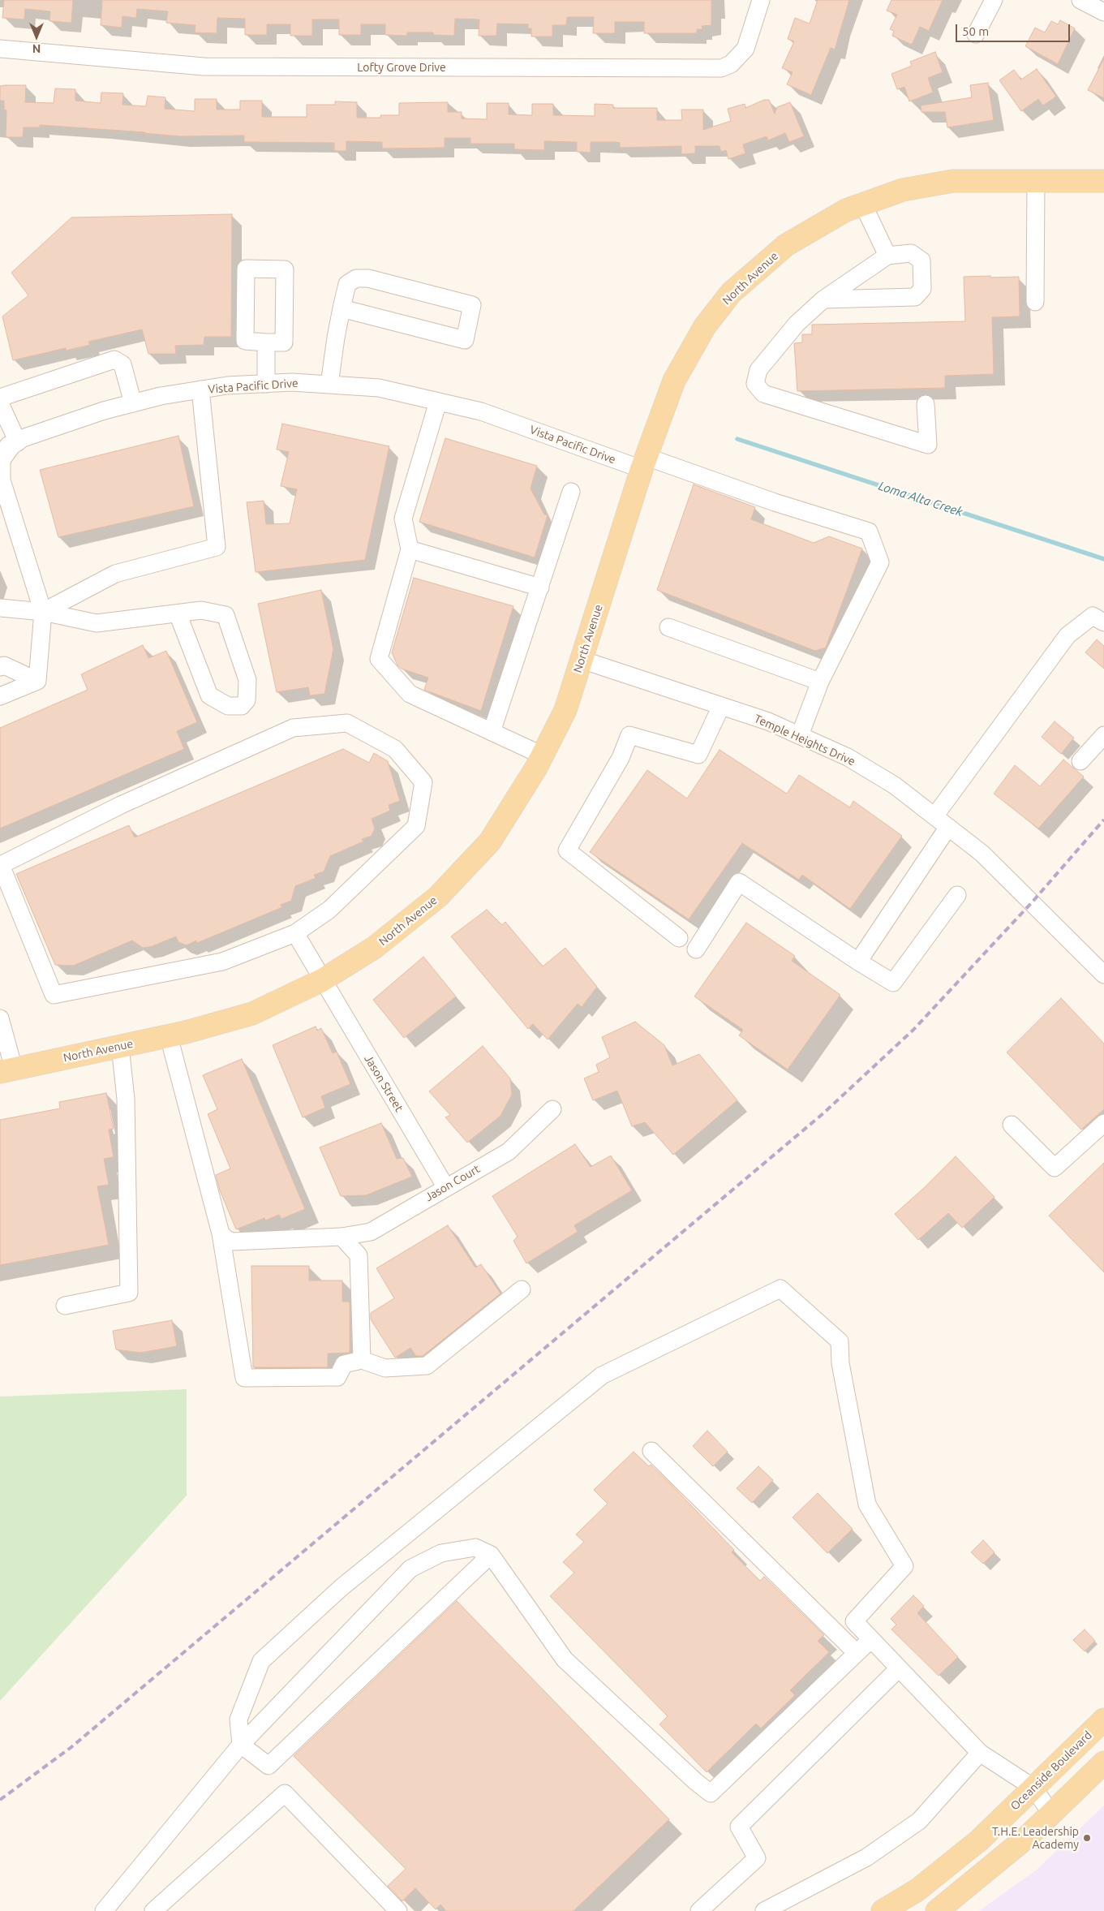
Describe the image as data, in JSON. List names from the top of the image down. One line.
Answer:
{"streets":{"main road":["North Avenue","Oceanside Boulevard"],"street":["Lofty Grove Drive","Vista Pacific Drive","Temple Heights Drive","Jason Street","Jason Court"]},"crossings":[["North Avenue","Vista Pacific Drive"],["North Avenue","Temple Heights Drive"],["North Avenue","Jason Street"],["Jason Street","Jason Court"]],"water":["Loma Alta Creek"],"places":["T.H.E. Leadership Academy"],"scale_bar":"50 m","north":"bottom"}
